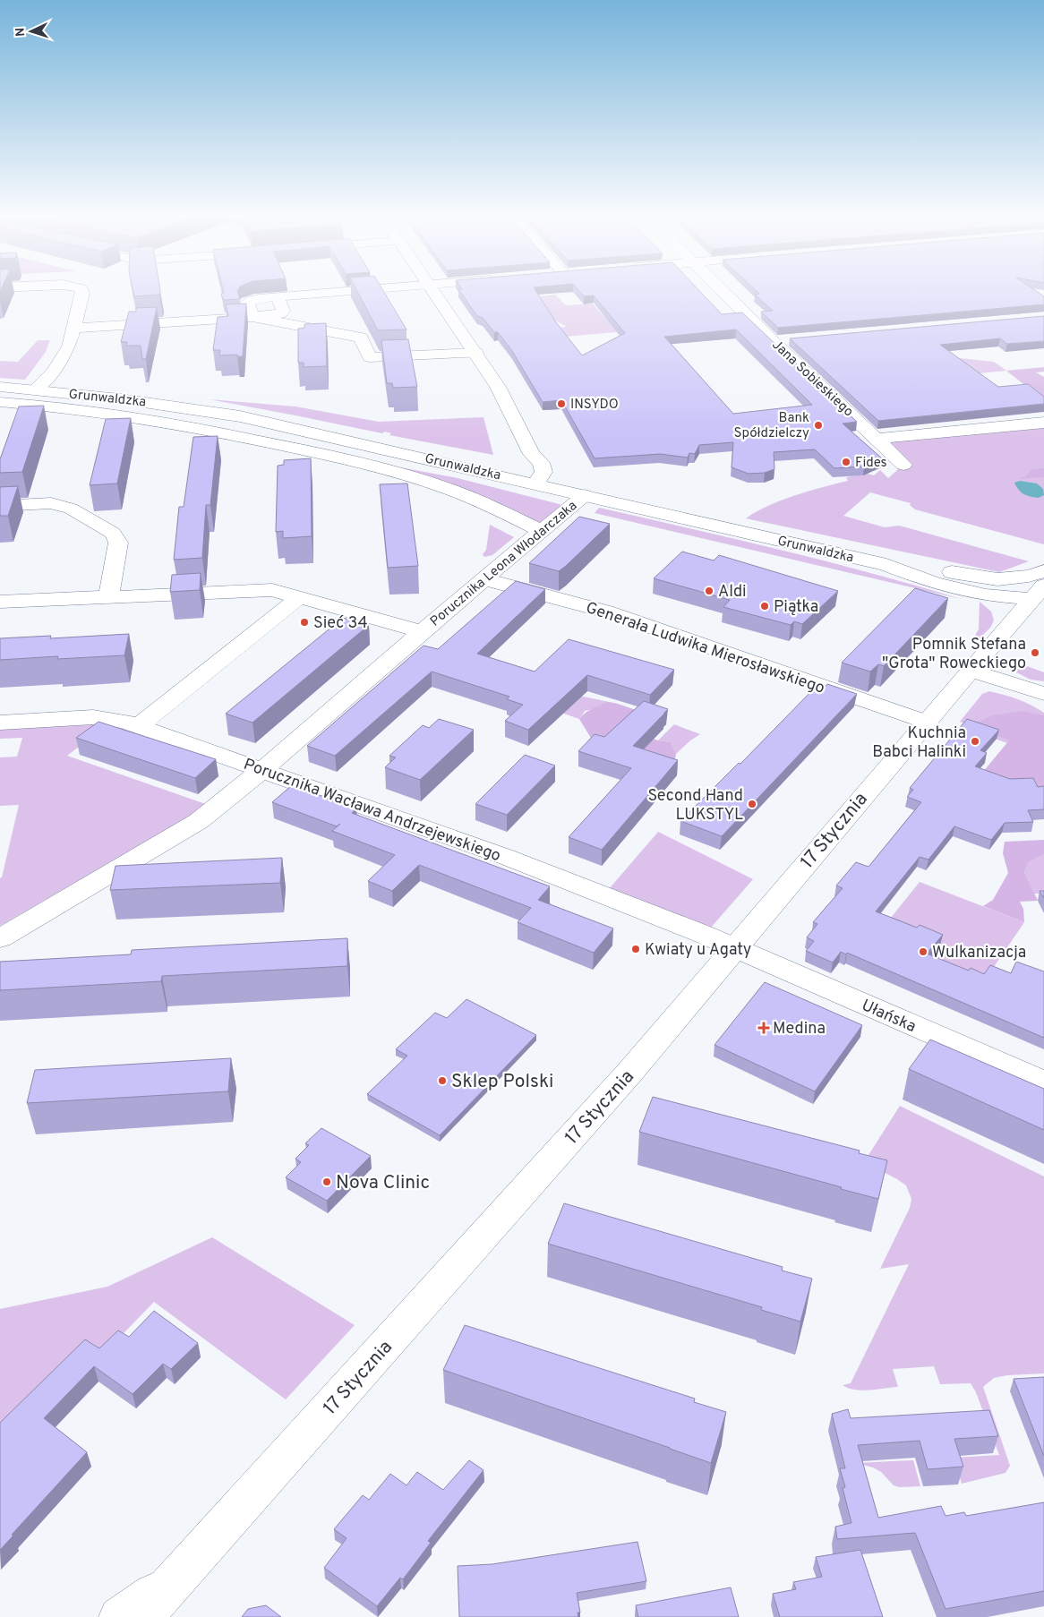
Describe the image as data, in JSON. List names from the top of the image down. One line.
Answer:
{"streets":{"street":["Jana Sobieskiego","Grunwaldzka","Porucznika Leona Włodarczaka","Generała Ludwika Mierosławskiego","Porucznika Wacława Andrzejewskiego","17 Stycznia","Ułańska"]},"crossings":[["Grunwaldzka","Porucznika Leona Włodarczaka"],["Grunwaldzka","17 Stycznia"],["Porucznika Leona Włodarczaka","Generała Ludwika Mierosławskiego"],["Porucznika Leona Włodarczaka","Porucznika Wacława Andrzejewskiego"],["Generała Ludwika Mierosławskiego","17 Stycznia"],["Porucznika Wacława Andrzejewskiego","17 Stycznia"],["Porucznika Wacława Andrzejewskiego","Ułańska"],["17 Stycznia","Ułańska"]],"places":{"other":["INSYDO","Bank Spółdzielczy","Fides","Aldi","Piątka","Sieć 34","Pomnik Stefana \"Grota\" Roweckiego","Kuchnia Babci Halinki","Second Hand LUKSTYL","Kwiaty u Agaty","Wulkanizacja","Sklep Polski","Nova Clinic"],"health":["Medina"]},"north":"left"}
